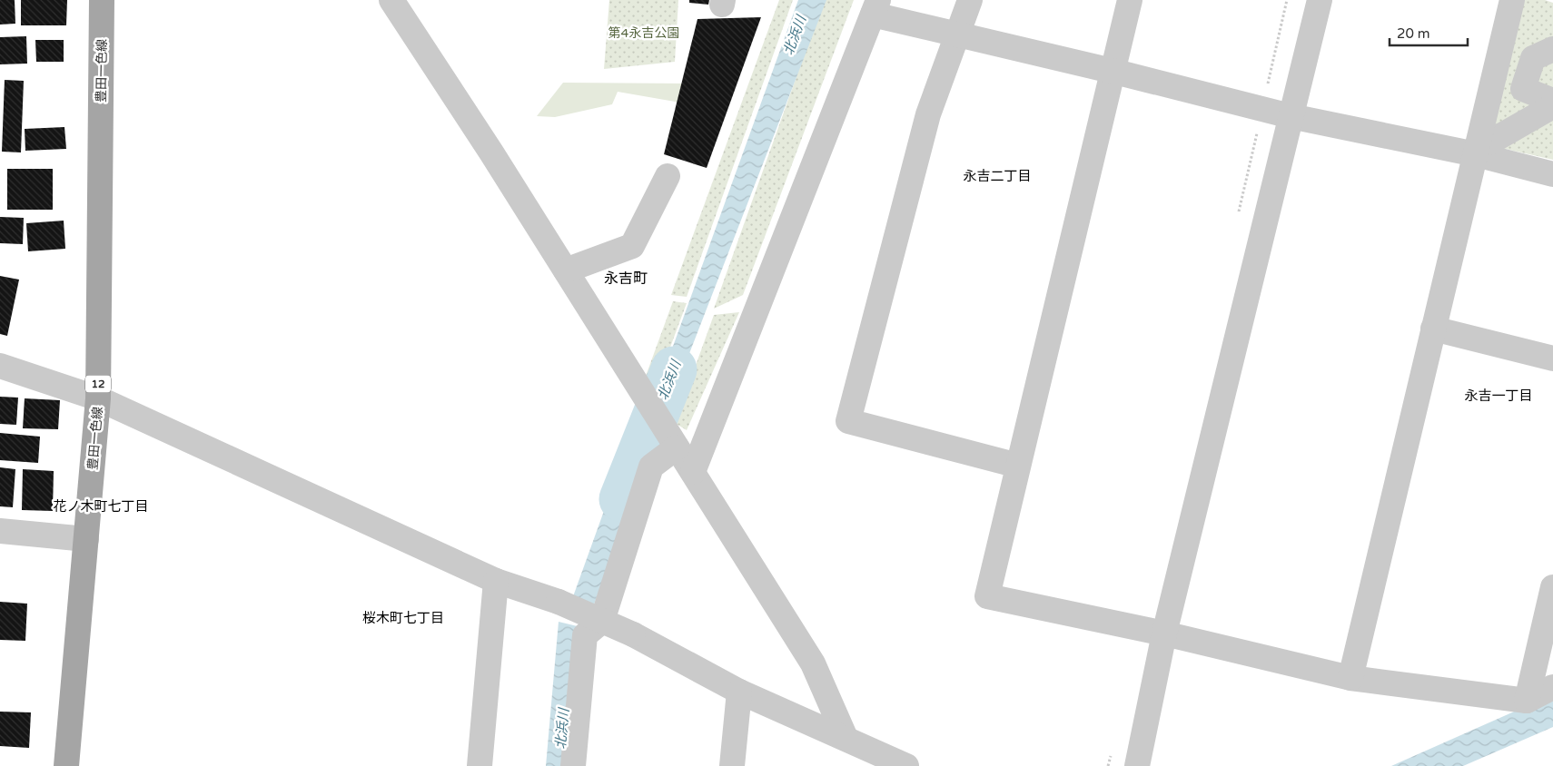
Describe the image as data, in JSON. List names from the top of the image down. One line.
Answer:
{"streets":{"main road":["豊田一色線","12"]},"districts":["永吉二丁目","永吉町","永吉一丁目","花ノ木町七丁目","桜木町七丁目"],"water":["北浜川"],"parks":["第4永吉公園"],"scale_bar":"20 m"}
